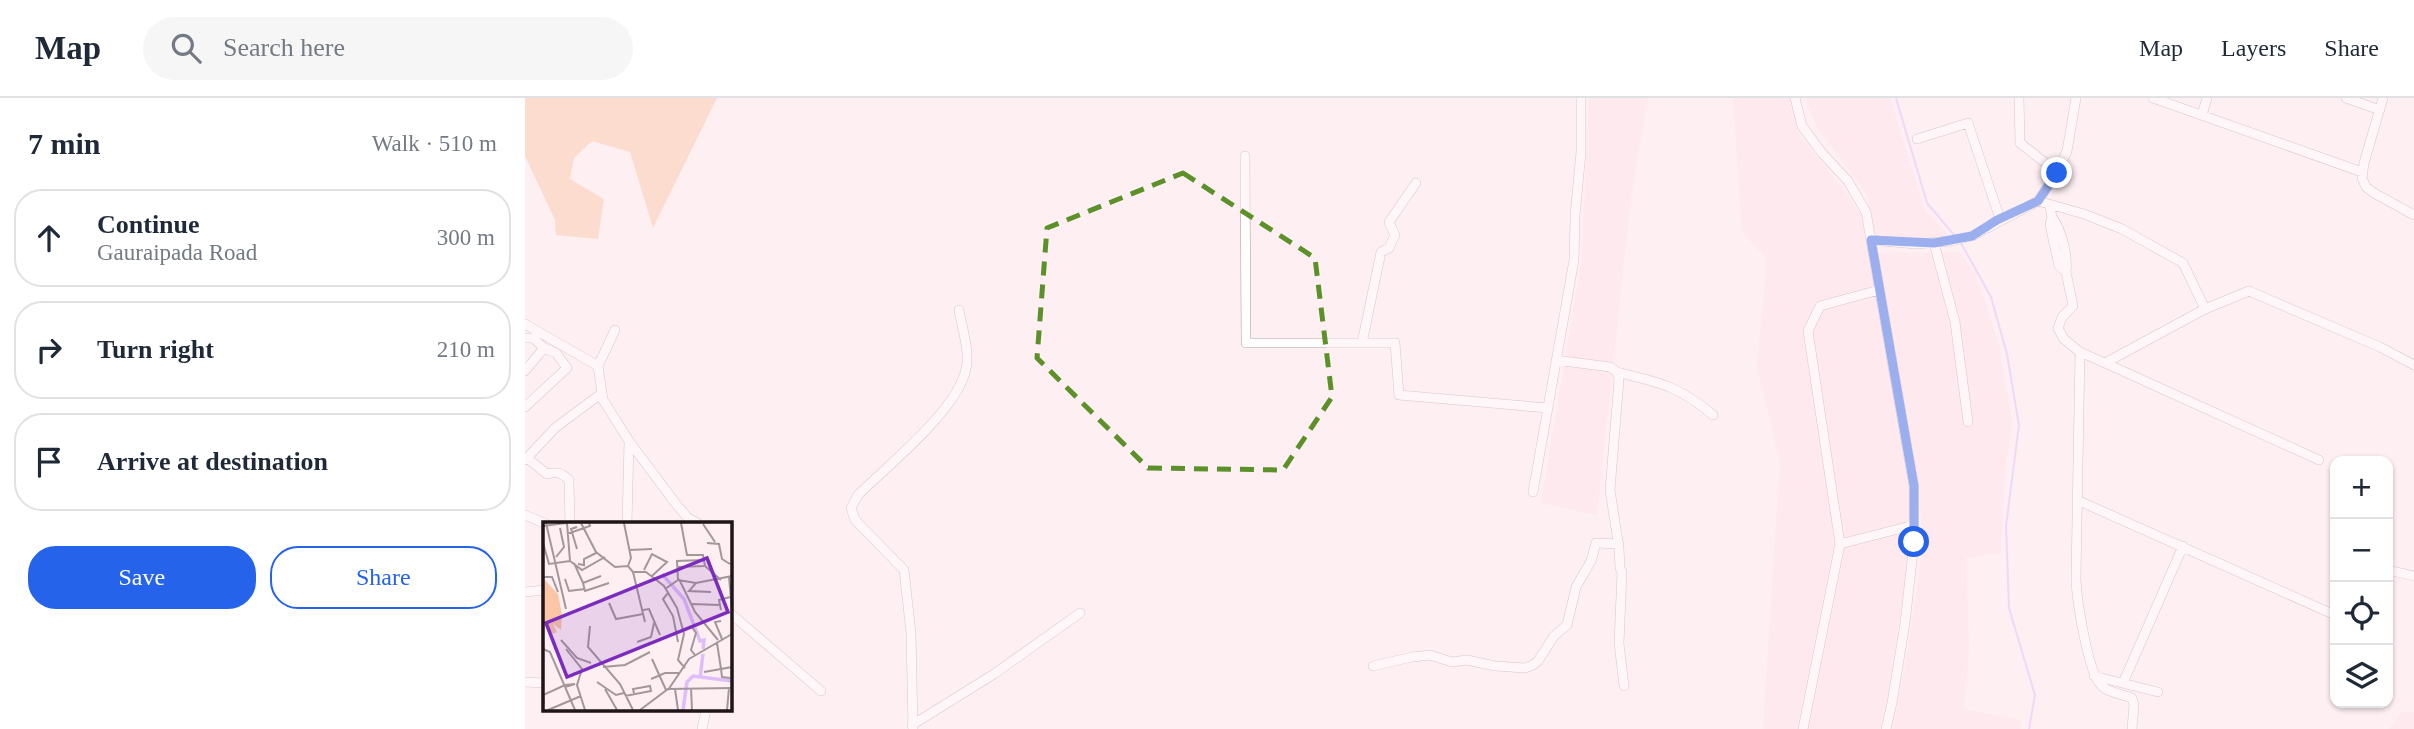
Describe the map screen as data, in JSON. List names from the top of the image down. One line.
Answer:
{"page":{"header":"Map","search":"Search here","nav":["Map","Layers","Share"],"heading":["7 min","Walk · 510 m"],"list":[["Continue","Gauraipada Road","300 m"],["Turn right","210 m"],"Arrive at destination"],"map_buttons":["+","−"],"buttons":["Save","Share"]}}
